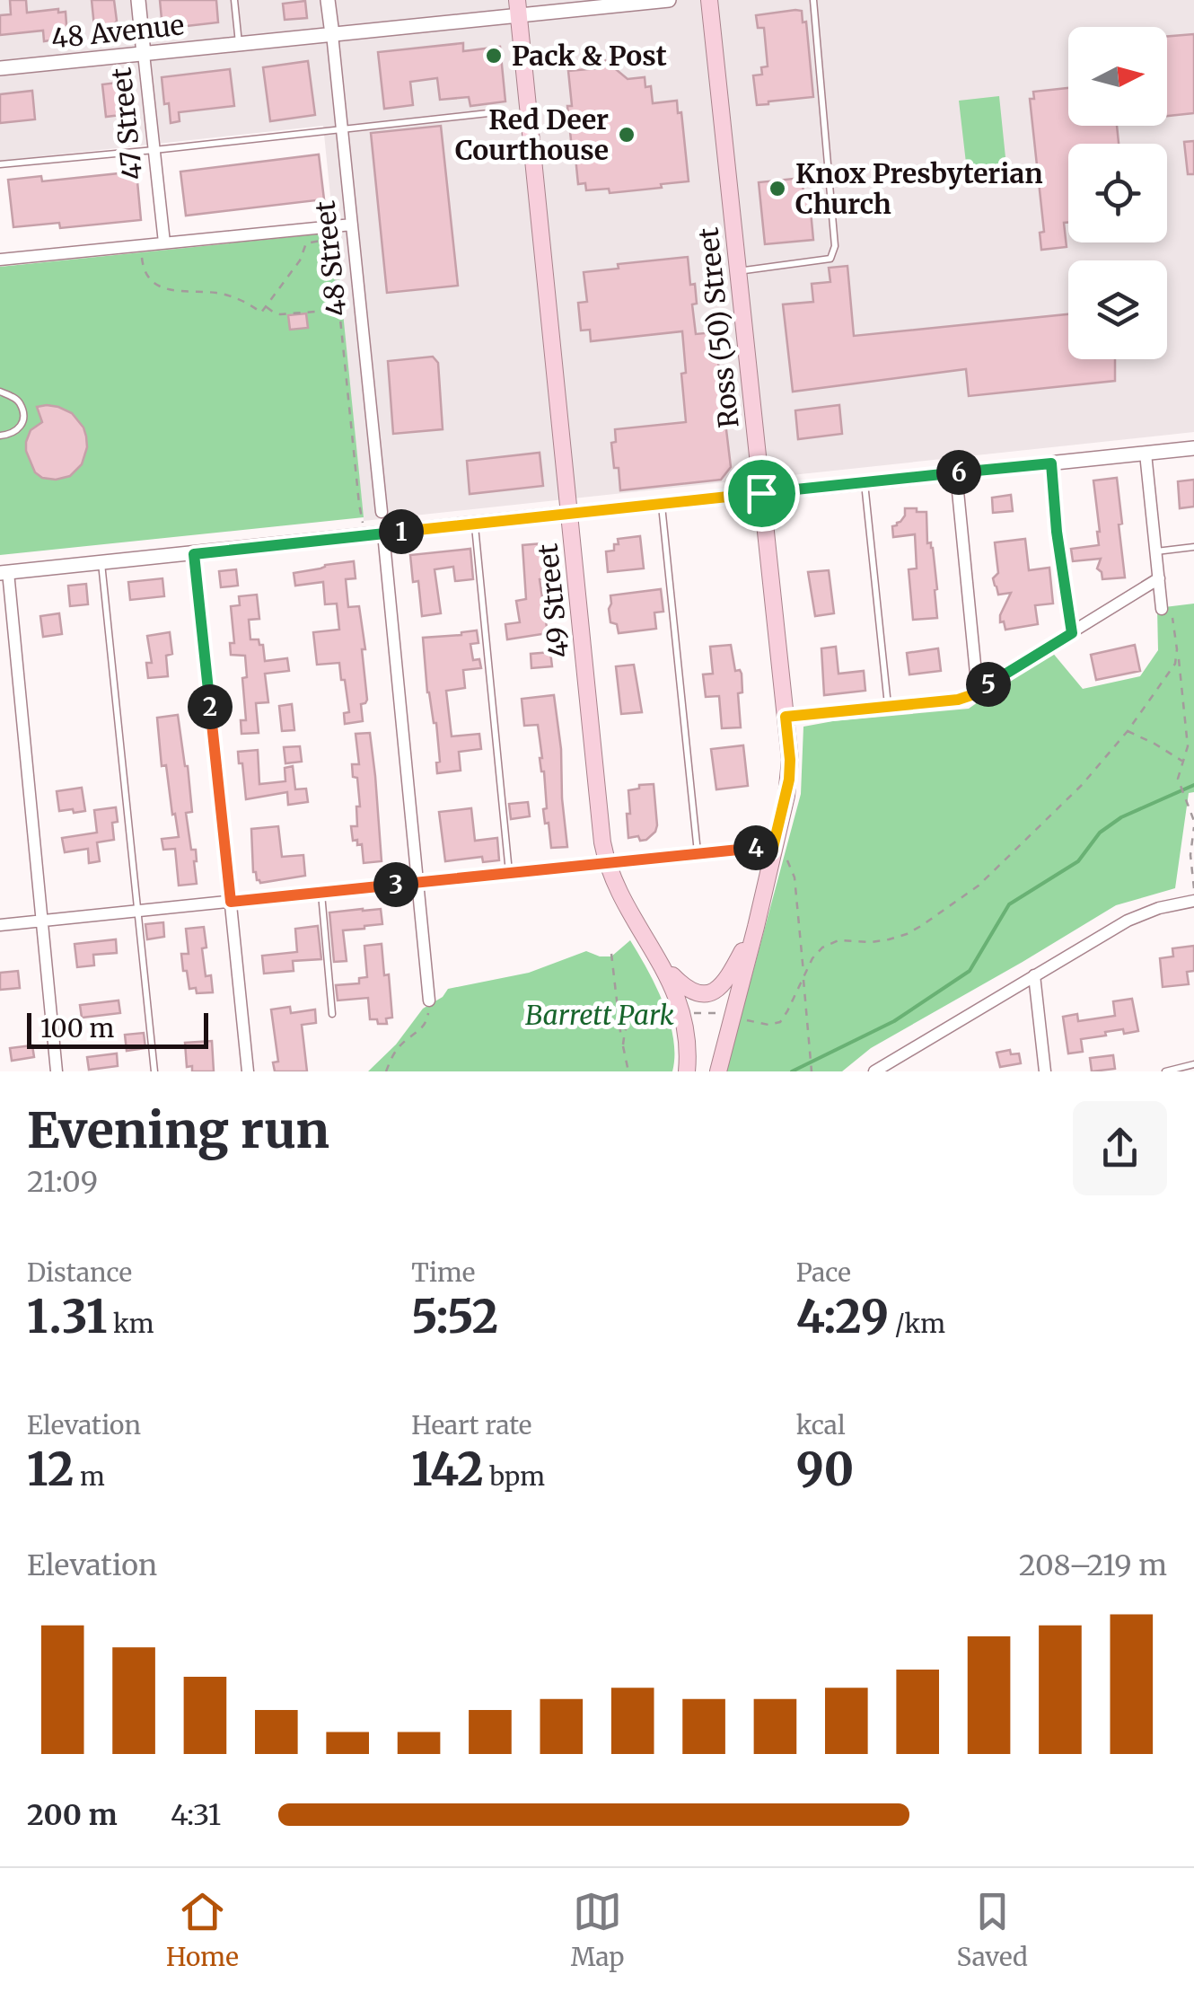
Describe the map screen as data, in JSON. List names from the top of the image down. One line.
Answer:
{"streets":{"main road":["Ross (50) Street","49 Street"],"street":["48 Avenue","47 Street","48 Street"]},"crossings":[["48 Avenue","47 Street"],["48 Avenue","48 Street"],["48 Avenue","49 Street"]],"parks":["Barrett Park"],"places":["Pack & Post","Red Deer Courthouse","Knox Presbyterian Church"],"scale_bar":"100 m","north":"right","page":{"pins":["6","1","5","2","4","3"],"scale":"100 m","heading":["Evening run","21:09"],"stats":[["Distance","1.31 km"],["Time","5:52"],["Pace","4:29 /km"],["Elevation","12 m"],["Heart rate","142 bpm"],["kcal","90"]],"chart":["Elevation","208–219 m"],"list":[{"name":"200 m","note":"4:31"}],"tabs":["Home","Map","Saved"]}}
